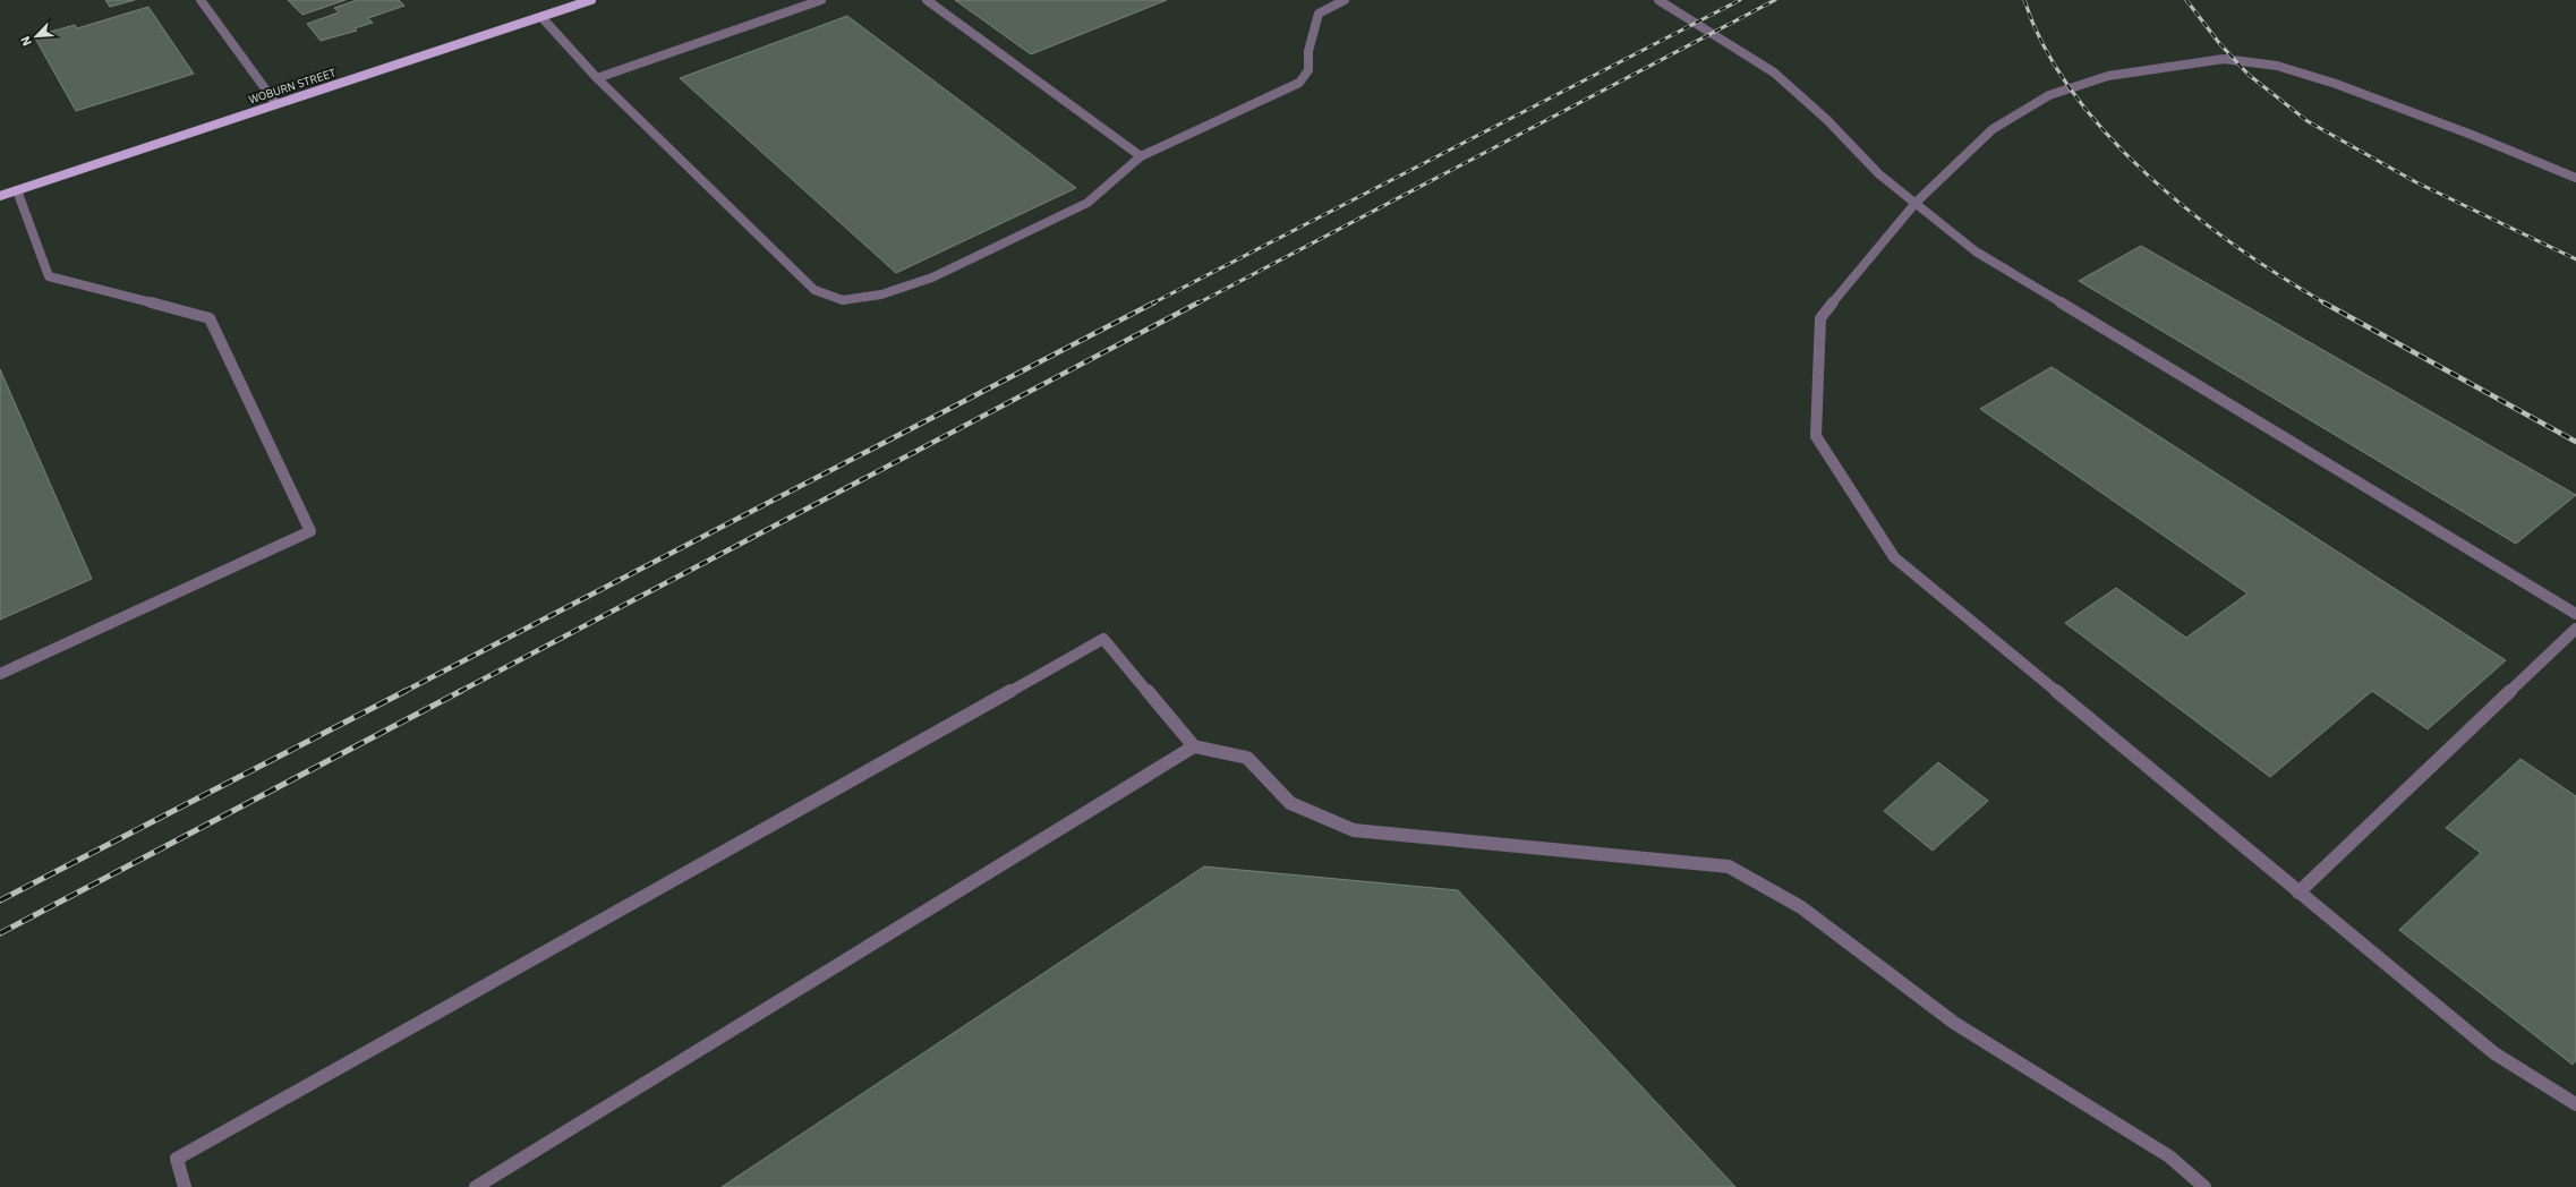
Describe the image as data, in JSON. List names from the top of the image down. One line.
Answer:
{"streets":{"main road":["WOBURN STREET"]},"north":"bottom left"}
